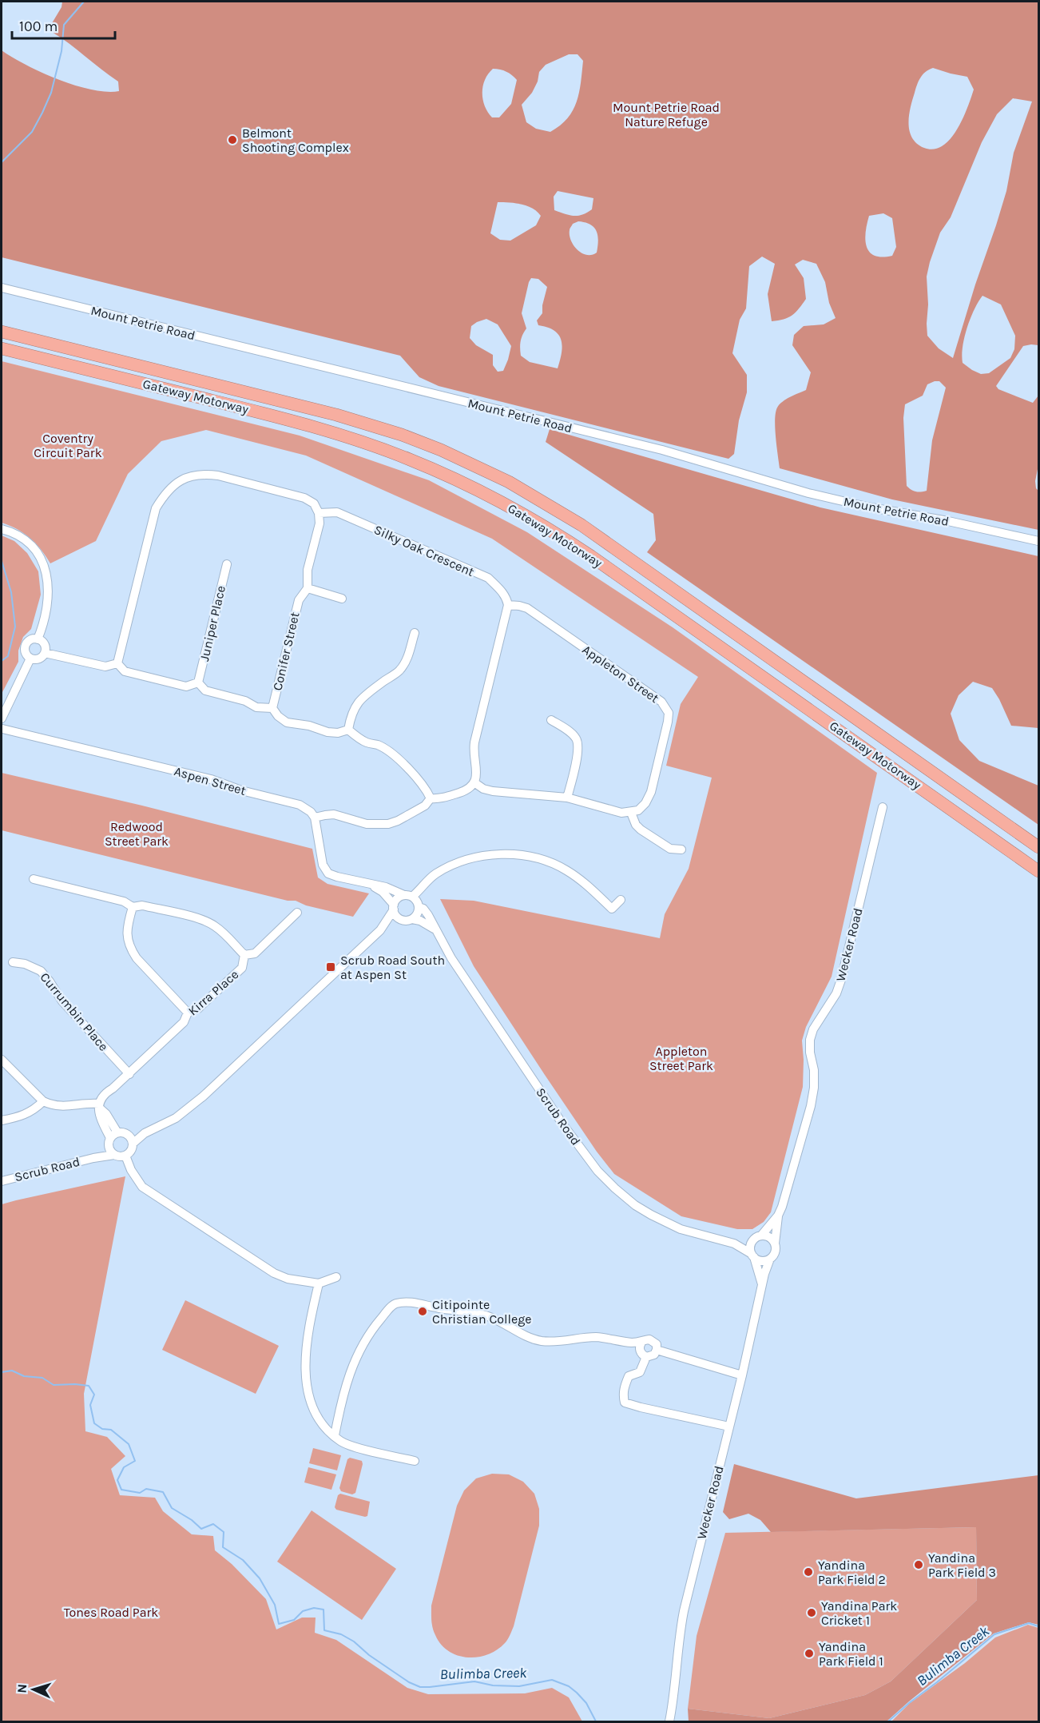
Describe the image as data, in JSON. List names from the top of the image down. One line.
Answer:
{"streets":{"highway":["Gateway Motorway"],"street":["Mount Petrie Road","Silky Oak Crescent","Juniper Place","Conifer Street","Appleton Street","Aspen Street","Wecker Road","Kirra Place","Currumbin Place","Scrub Road"]},"crossings":[["Silky Oak Crescent","Conifer Street"],["Silky Oak Crescent","Appleton Street"],["Wecker Road","Scrub Road"],["Kirra Place","Currumbin Place"]],"water":["Bulimba Creek"],"parks":["Mount Petrie Road Nature Refuge","Coventry Circuit Park","Redwood Street Park","Appleton Street Park","Tones Road Park"],"places":{"other":["Belmont Shooting Complex","Citipointe Christian College","Yandina Park Field 3","Yandina Park Field 2","Yandina Park Cricket 1","Yandina Park Field 1"],"transit":["Scrub Road South at Aspen St"]},"scale_bar":"100 m","north":"left"}
